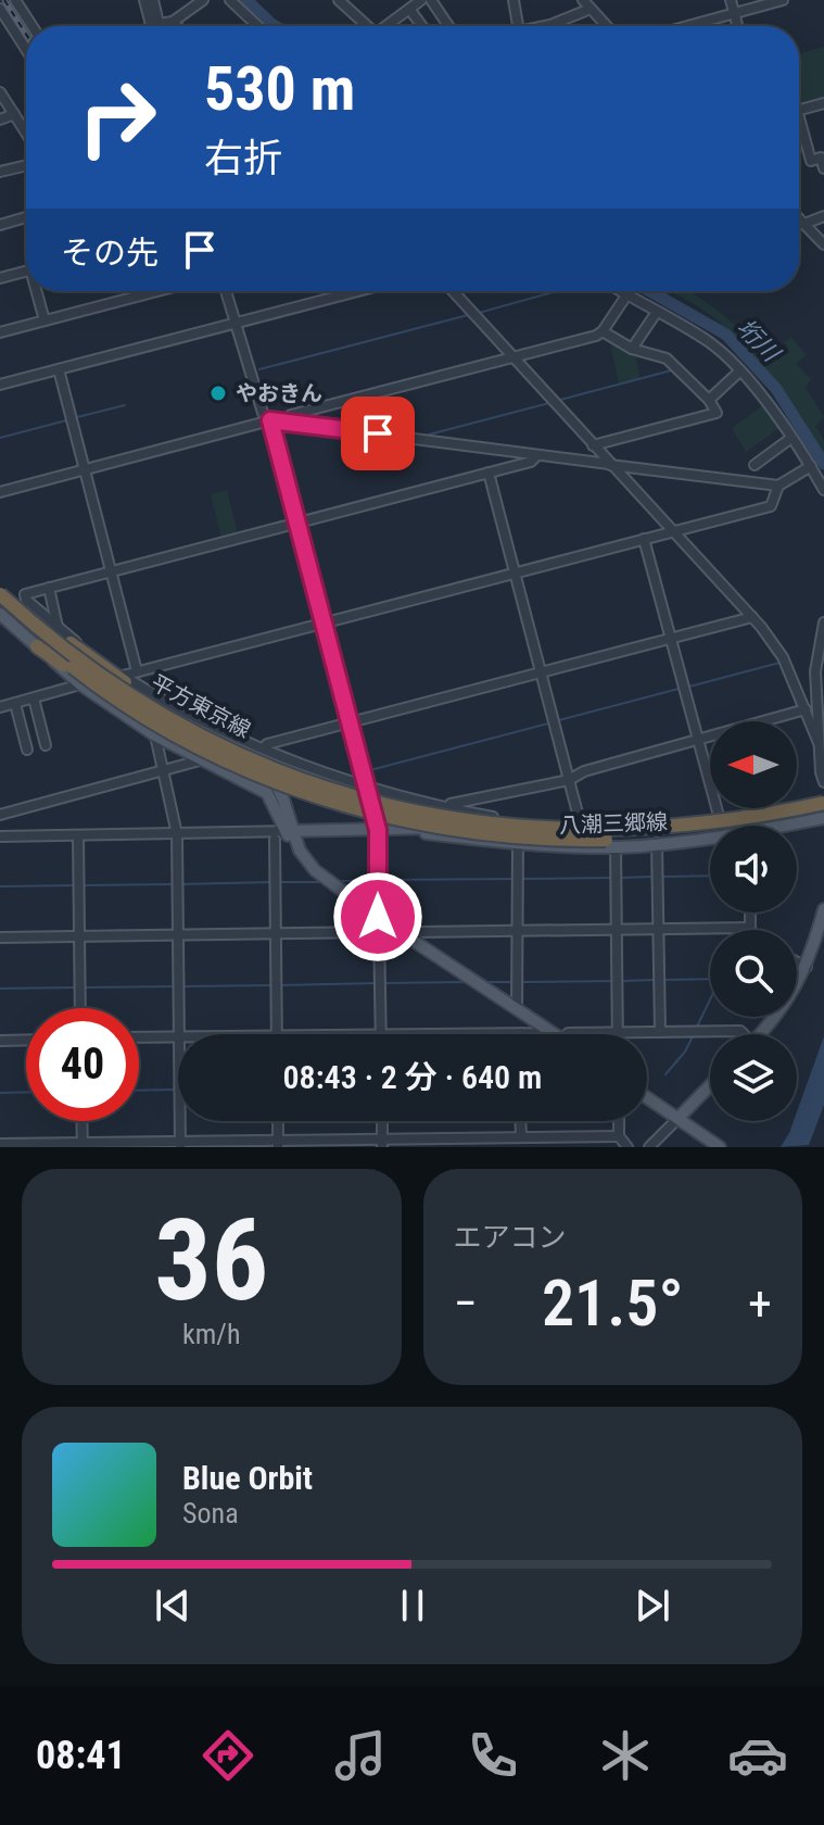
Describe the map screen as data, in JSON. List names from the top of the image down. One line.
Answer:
{"streets":{"main road":["平方東京線","八潮三郷線"]},"crossings":[["平方東京線","八潮三郷線"]],"water":["垳川"],"places":["やおきん"],"north":"left","page":{"turn":["530 m","右折"],"then":"その先","limit":"40","trip":"08:43 · 2 分 · 640 m","tile":[["36","km/h"],"エアコン"],"heat":["−","21.5°","+"],"song":["Blue Orbit","Sona"],"tabs":"08:41"}}
